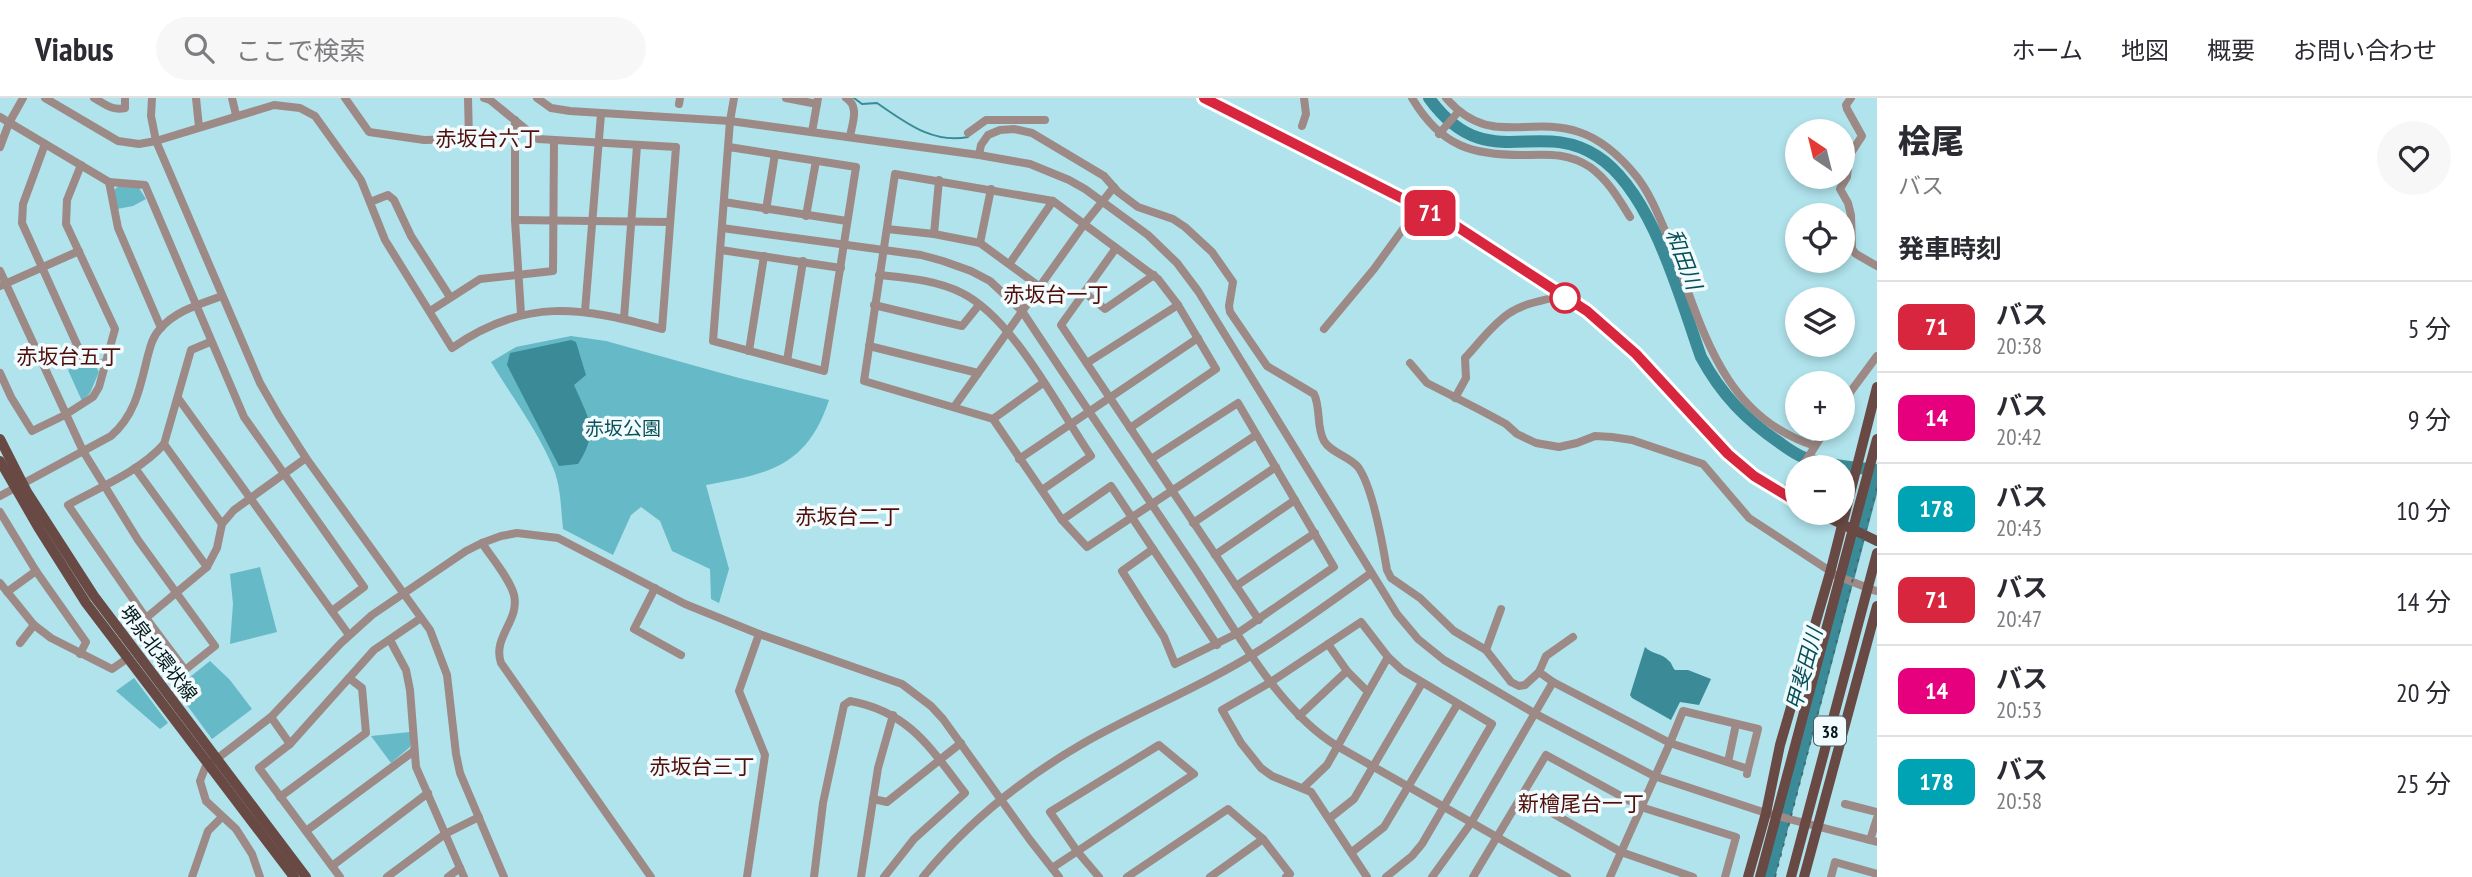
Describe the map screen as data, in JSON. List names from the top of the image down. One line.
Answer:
{"streets":{"main road":["堺泉北環状線","38"]},"districts":["赤坂台六丁","赤坂台一丁","赤坂台五丁","赤坂台二丁","赤坂台三丁","新檜尾台一丁"],"water":["和田川","甲斐田川"],"parks":["赤坂公園"],"lines":["bus line 71"],"north":"top left","page":{"header":"Viabus","search":"ここで検索","nav":["ホーム","地図","概要","お問い合わせ"],"on_map":"71","heading":[["桧尾","バス"],"発車時刻"],"map_buttons":["+","−"],"list":[{"mark":"71","name":"バス","note":"20:38","value":"5 分"},{"mark":"14","name":"バス","note":"20:42","value":"9 分"},{"mark":"178","name":"バス","note":"20:43","value":"10 分"},{"mark":"71","name":"バス","note":"20:47","value":"14 分"},{"mark":"14","name":"バス","note":"20:53","value":"20 分"},{"mark":"178","name":"バス","note":"20:58","value":"25 分"}]}}
